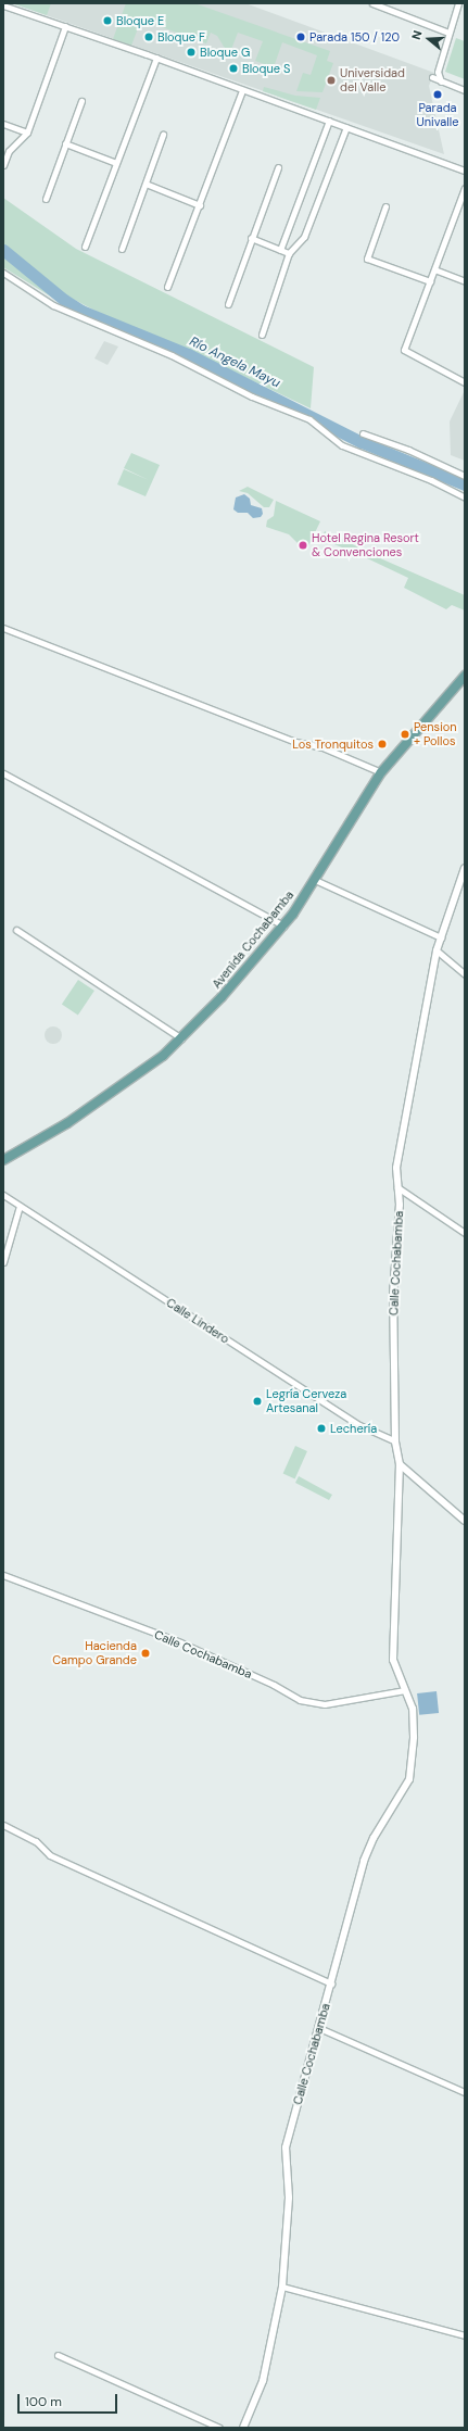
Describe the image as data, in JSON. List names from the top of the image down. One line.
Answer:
{"streets":{"main road":["Avenida Cochabamba"],"street":["Calle Cochabamba","Calle Lindero"]},"crossings":[["Calle Cochabamba","Calle Lindero"]],"water":["Río Angela Mayu"],"places":["Bloque E","Bloque F","Parada 150 / 120","Bloque G","Bloque S","Universidad del Valle","Parada Univalle","Hotel Regina Resort & Convenciones","Pension + Pollos","Los Tronquitos","Legría Cerveza Artesanal","Lechería","Hacienda Campo Grande"],"scale_bar":"100 m","north":"left"}
